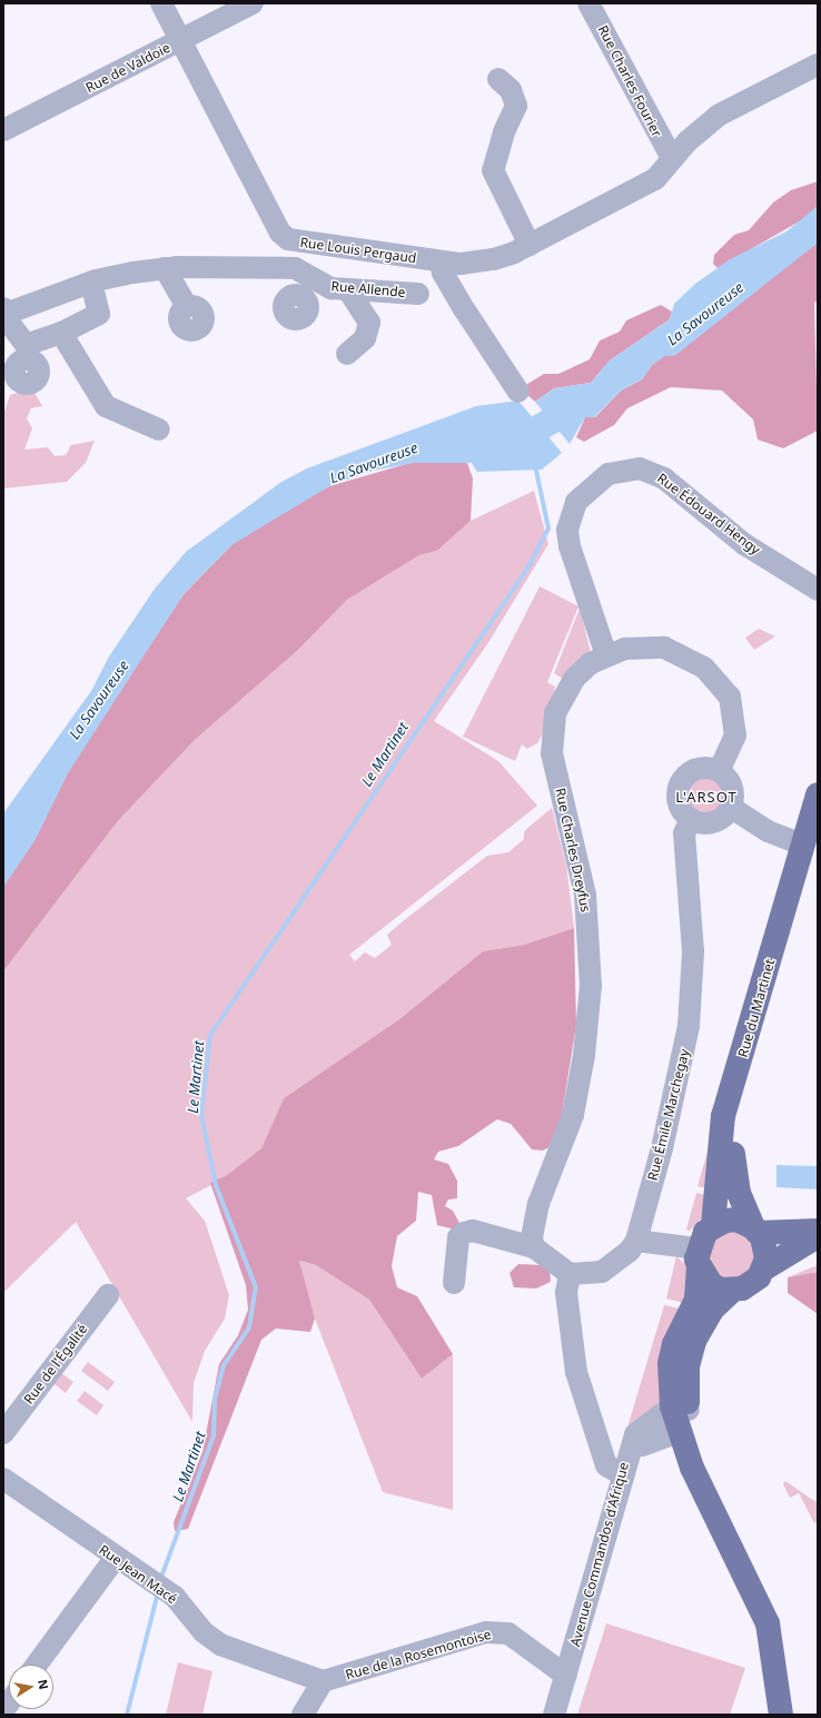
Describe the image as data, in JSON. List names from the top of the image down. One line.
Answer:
{"streets":{"main road":["Rue du Martinet"],"street":["Rue de Valdoie","Rue Charles Fourier","Rue Louis Pergaud","Rue Allende","Rue Édouard Hengy","Rue Charles Dreyfus","Rue Émile Marchegay","Rue de l'Égalité","Avenue Commandos d'Afrique","Rue Jean Macé","Rue de la Rosemontoise"]},"crossings":[["Rue de Valdoie","Rue Louis Pergaud"],["Rue Charles Fourier","Rue Louis Pergaud"],["Rue Édouard Hengy","Rue Charles Dreyfus"],["Rue Charles Dreyfus","Rue Émile Marchegay"],["Avenue Commandos d'Afrique","Rue de la Rosemontoise"],["Rue Jean Macé","Rue de la Rosemontoise"]],"districts":["L'ARSOT"],"water":["La Savoureuse","Le Martinet"],"north":"right"}
